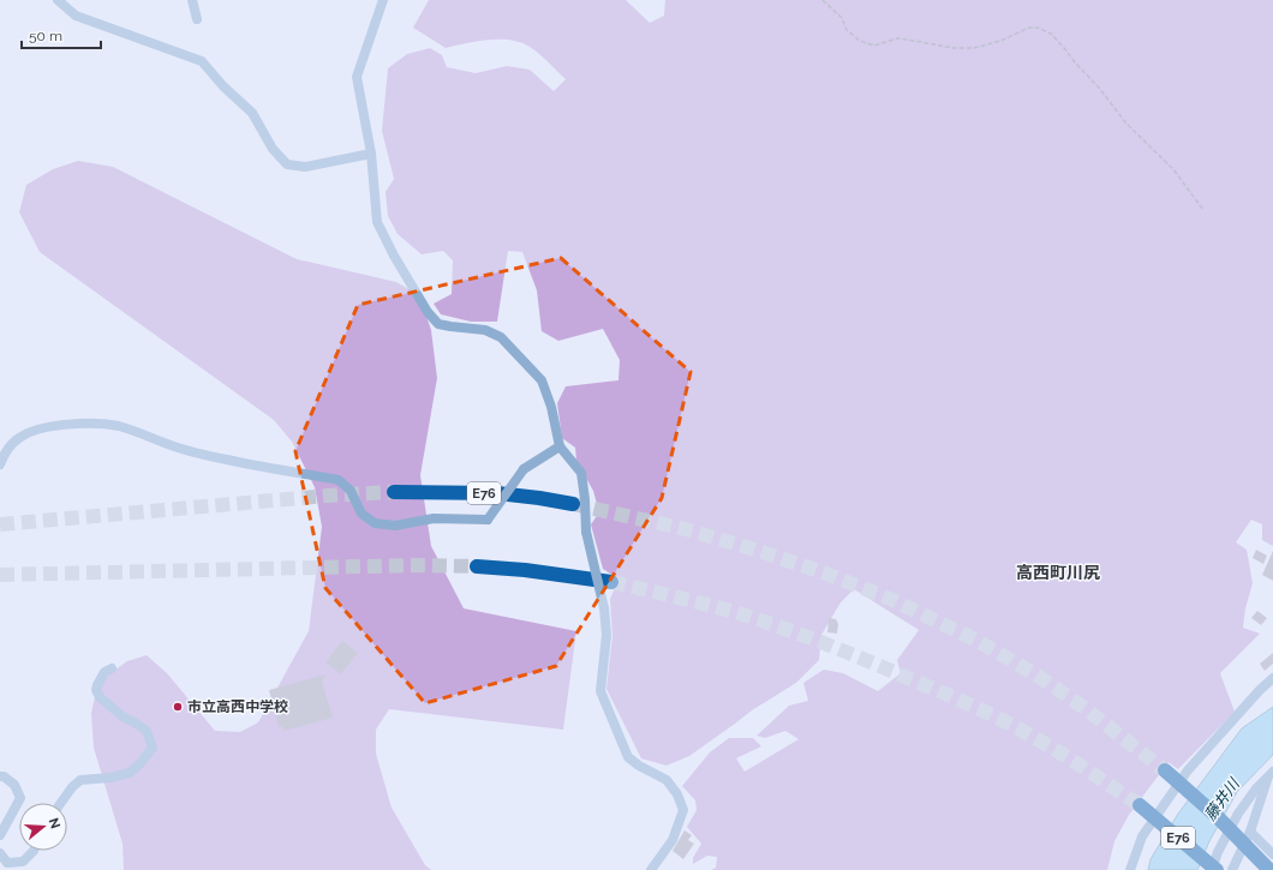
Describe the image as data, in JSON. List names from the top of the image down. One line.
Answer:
{"streets":{"highway":["E76"]},"districts":["高西町川尻"],"water":["藤井川"],"places":["市立高西中学校"],"scale_bar":"50 m","north":"right"}
